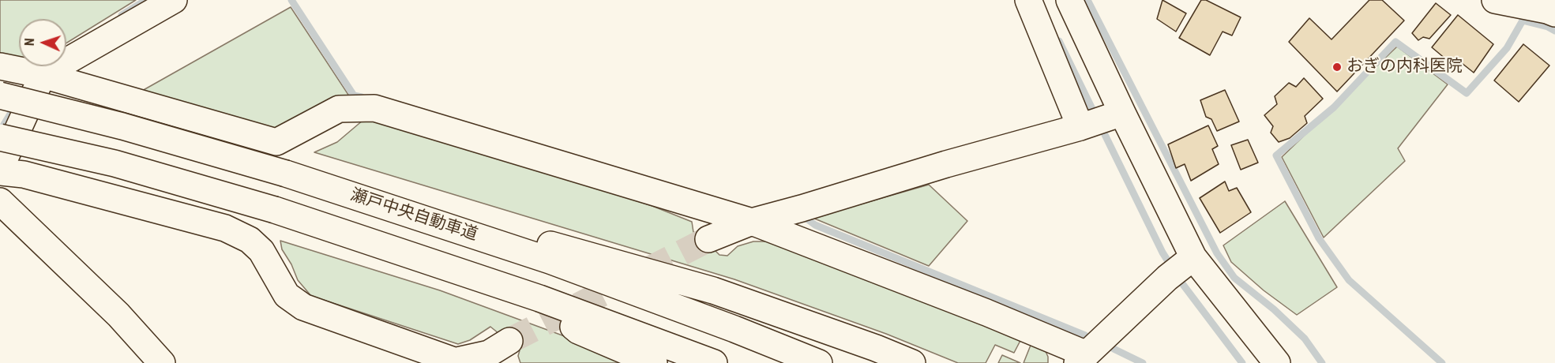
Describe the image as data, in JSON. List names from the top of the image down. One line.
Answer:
{"streets":{"main road":["瀬戸中央自動車道"]},"places":["おぎの内科医院"],"north":"left"}
